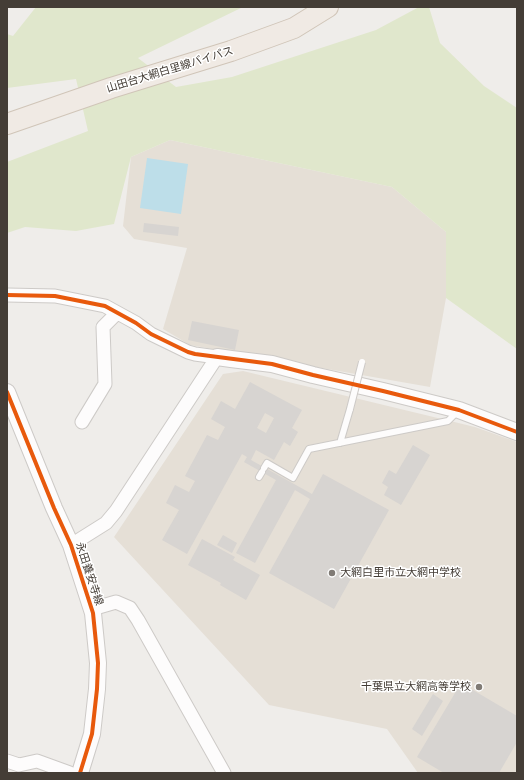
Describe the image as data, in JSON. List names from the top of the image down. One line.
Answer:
{"streets":{"main road":["山田台大網白里線バイパス"],"street":["永田養安寺線"]},"places":["大網白里市立大網中学校","千葉県立大網高等学校"]}
